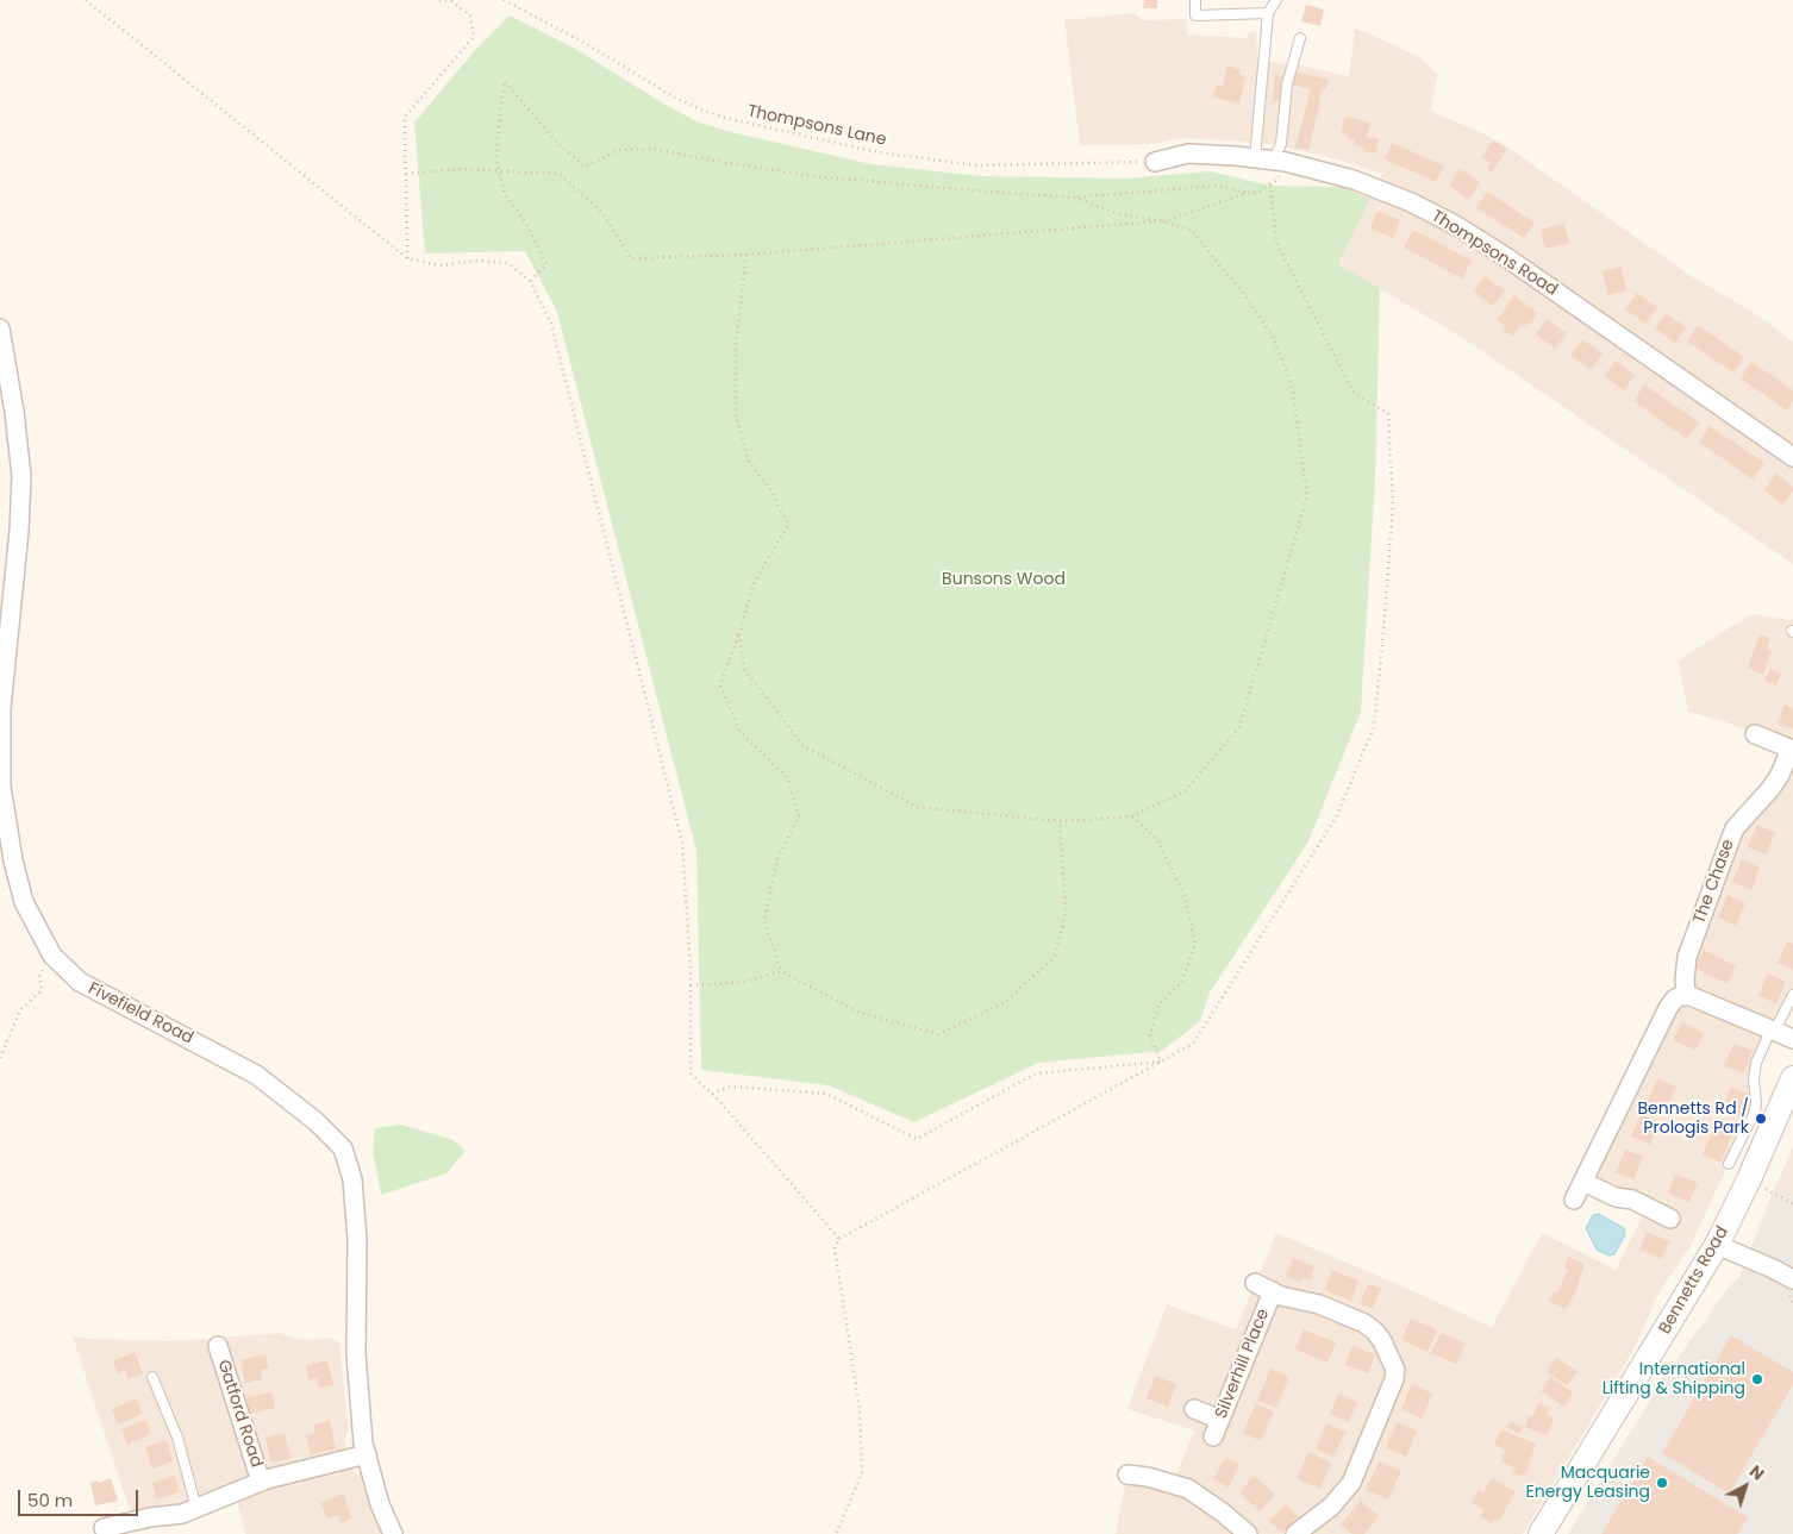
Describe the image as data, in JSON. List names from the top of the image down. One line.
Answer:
{"streets":{"street":["Thompsons Road","The Chase","Fivefield Road","Bennetts Road","Silverhill Place","Gatford Road"],"path":["Thompsons Lane"]},"crossings":[["Thompsons Lane","Thompsons Road"]],"parks":["Bunsons Wood"],"places":["Bennetts Rd / Prologis Park","International Lifting & Shipping","Macquarie Energy Leasing"],"scale_bar":"50 m","north":"top right"}
